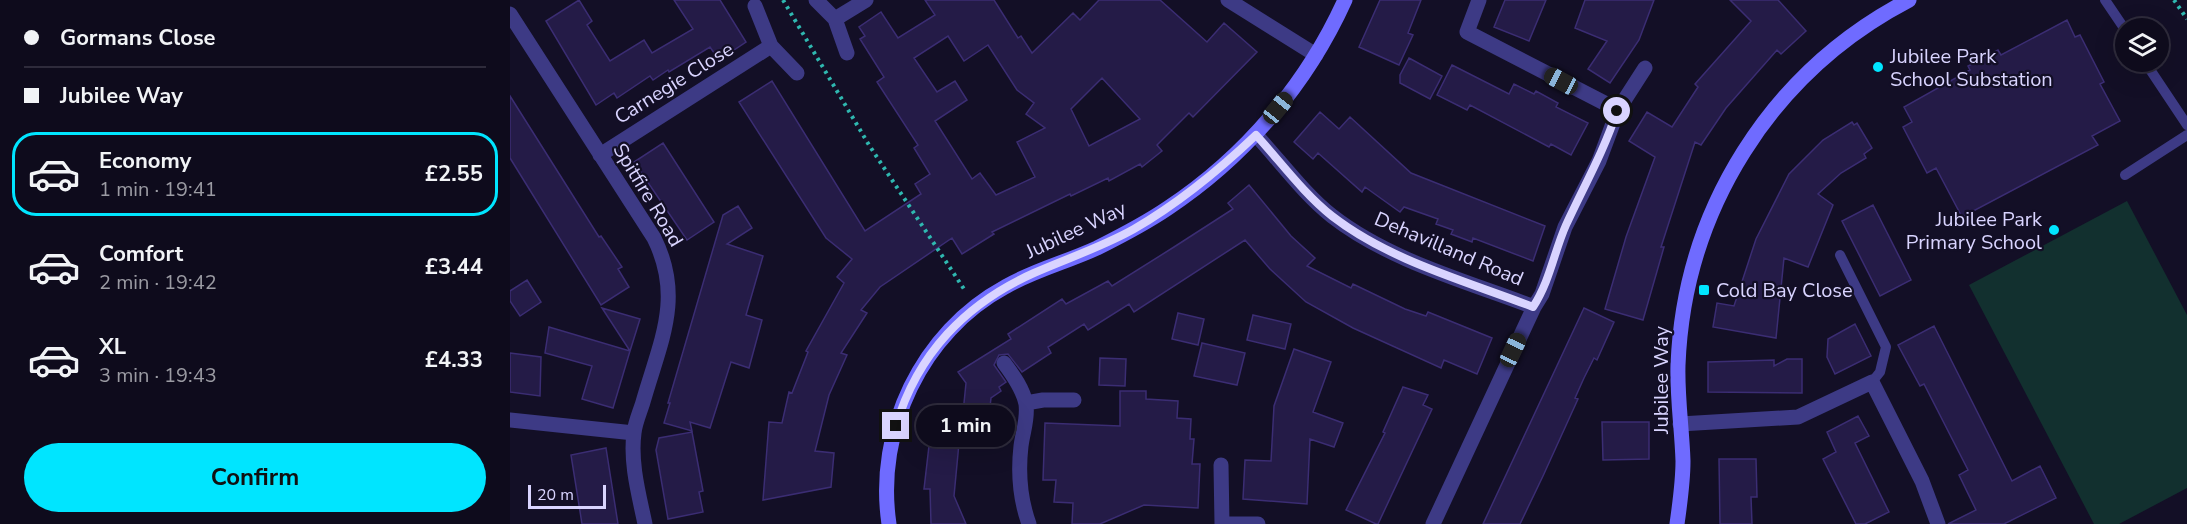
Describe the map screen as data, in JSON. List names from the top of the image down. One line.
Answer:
{"streets":{"street":["Carnegie Close","Spitfire Road","Jubilee Way","Dehavilland Road"]},"crossings":[["Carnegie Close","Spitfire Road"],["Jubilee Way","Dehavilland Road"]],"places":{"other":["Jubilee Park School Substation","Jubilee Park Primary School"],"transit":["Cold Bay Close"]},"scale_bar":"20 m","page":{"banner":["Gormans Close","Jubilee Way"],"list":[{"name":"Economy","note":"1 min · 19:41","value":"£2.55"},{"name":"Comfort","note":"2 min · 19:42","value":"£3.44"},{"name":"XL","note":"3 min · 19:43","value":"£4.33"}],"bubble":"1 min","buttons":"Confirm","scale":"20 m"}}
